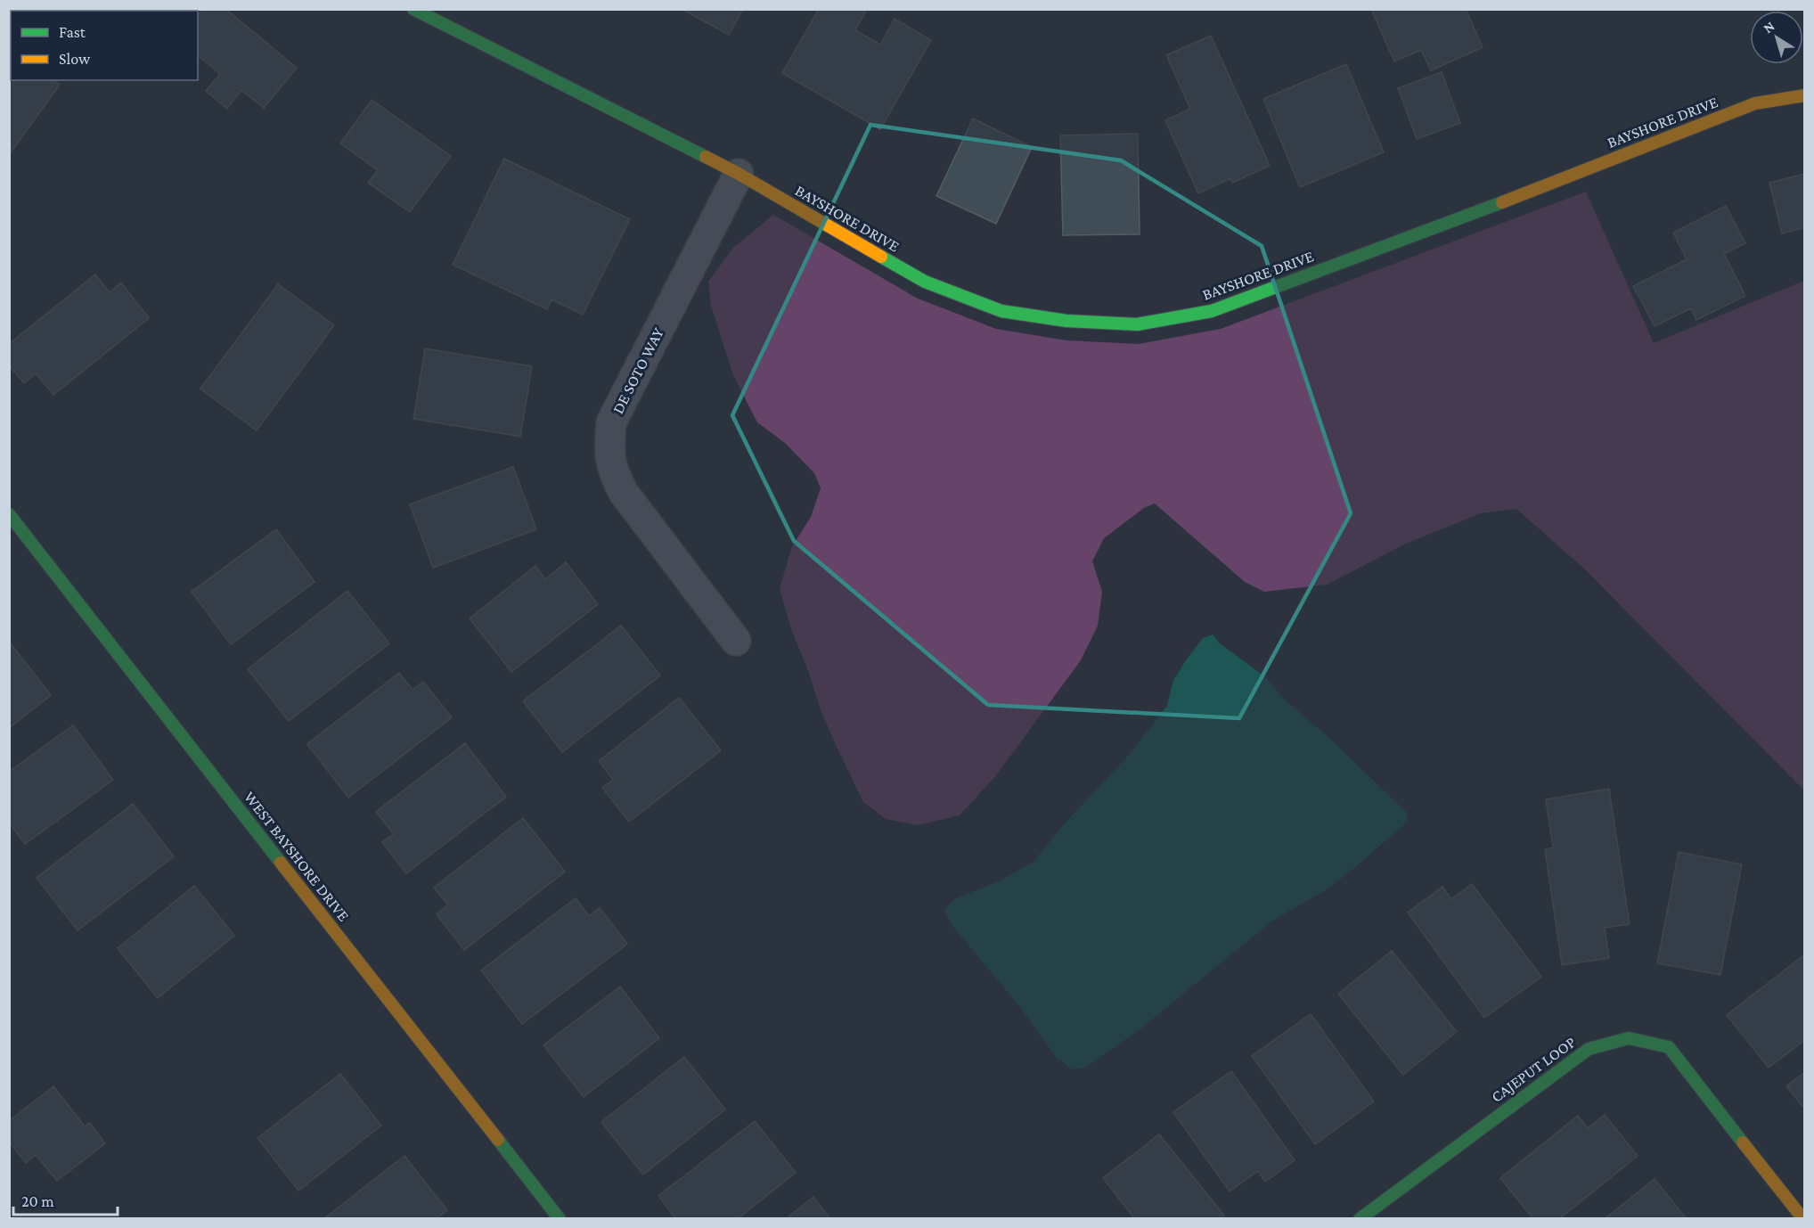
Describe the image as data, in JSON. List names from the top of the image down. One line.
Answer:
{"streets":{"street":["BAYSHORE DRIVE","DE SOTO WAY","WEST BAYSHORE DRIVE","CAJEPUT LOOP"]},"crossings":[["BAYSHORE DRIVE","DE SOTO WAY"]],"legend":["Fast","Slow"],"scale_bar":"20 m","north":"top left"}
